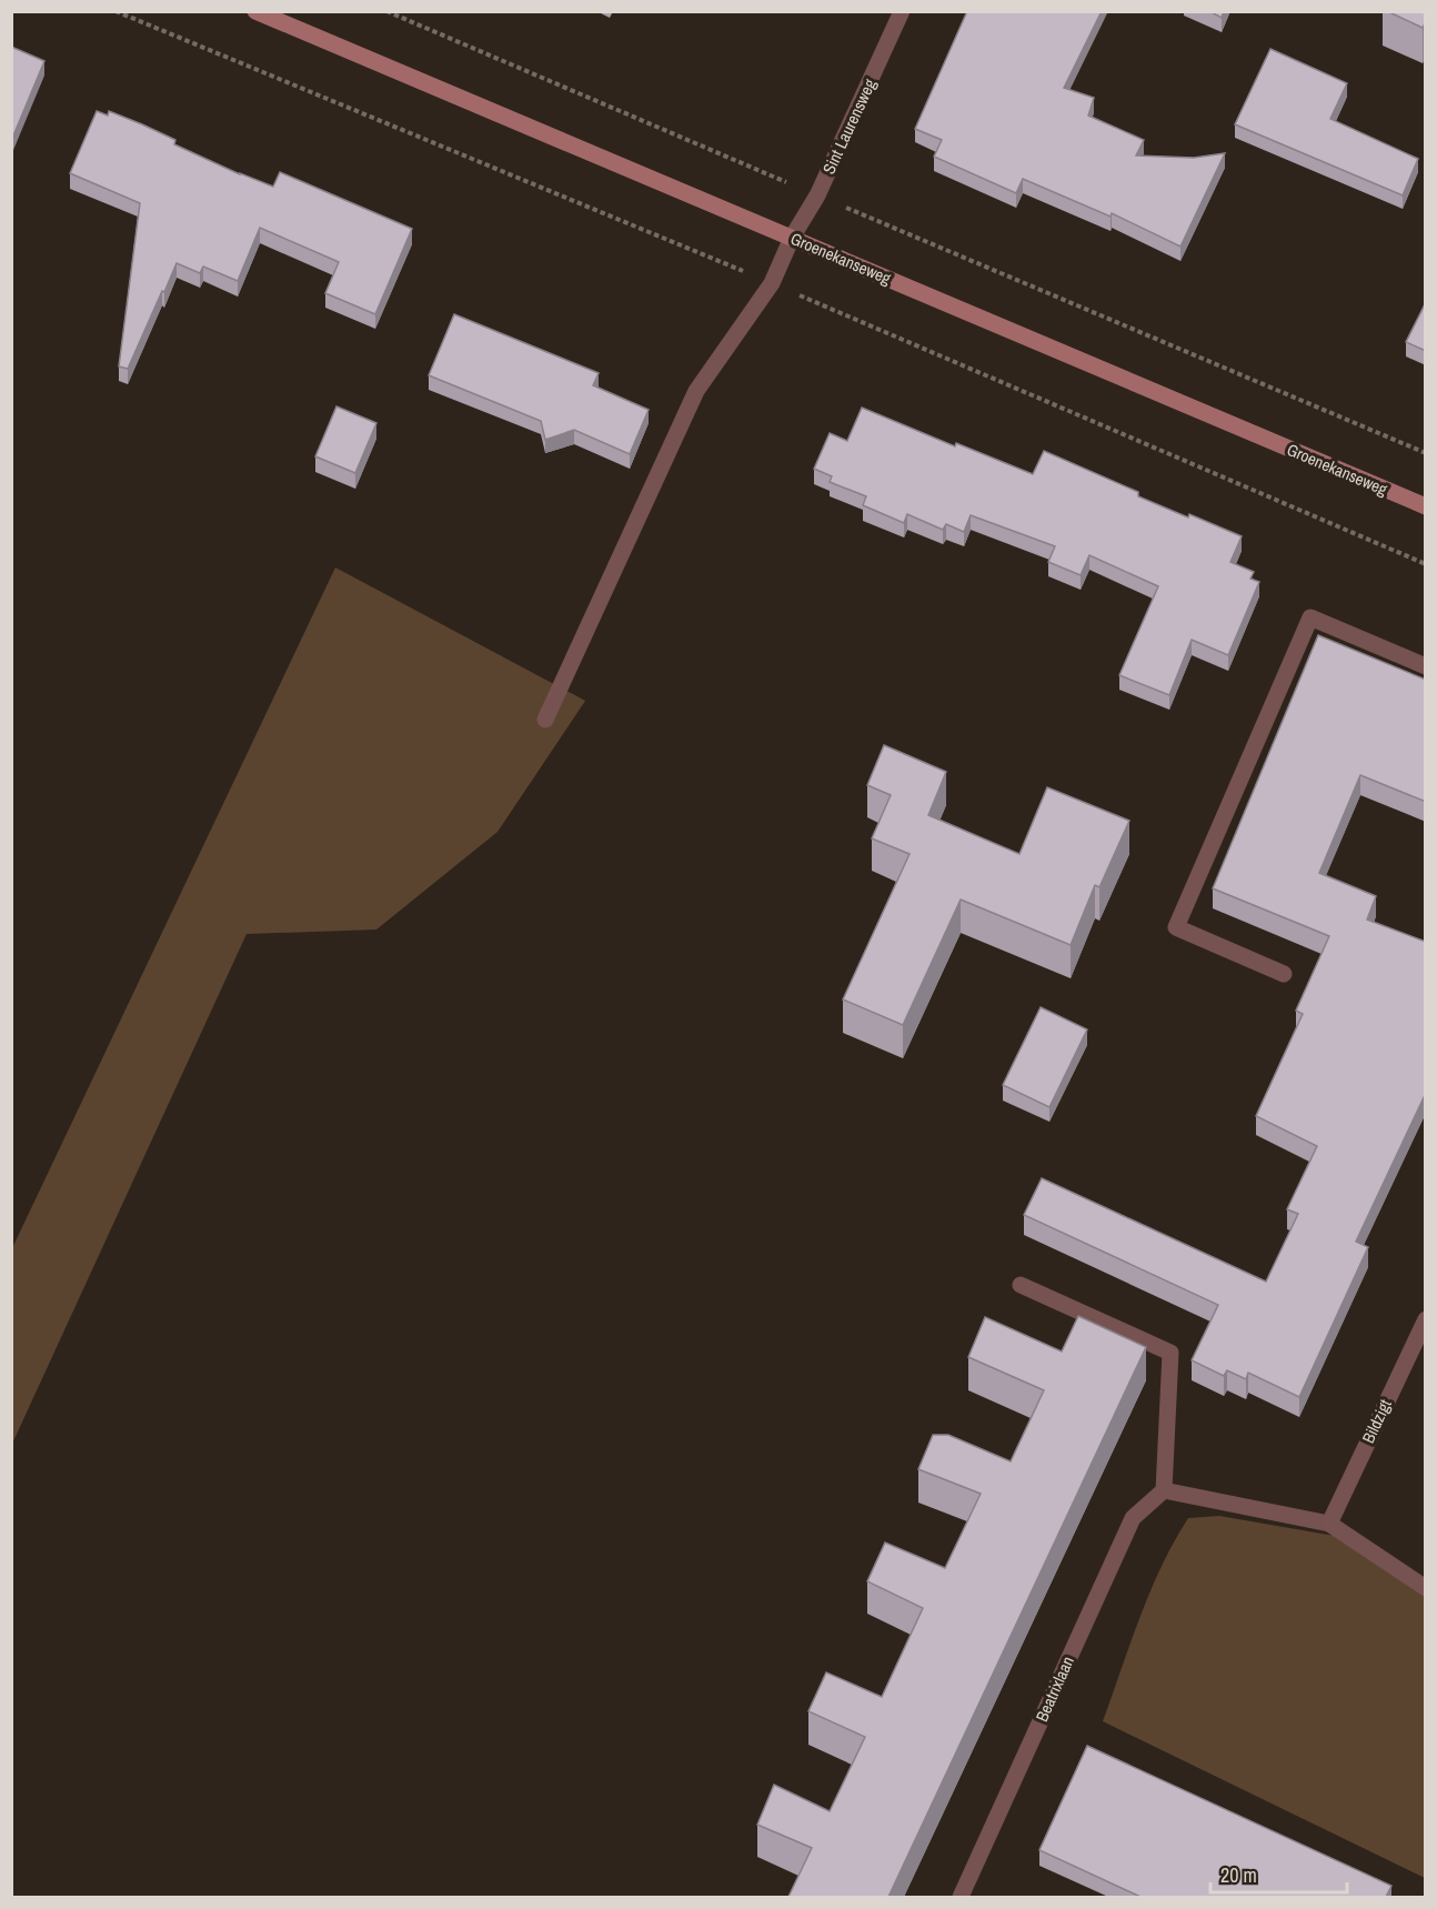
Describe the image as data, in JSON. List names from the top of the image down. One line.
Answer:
{"streets":{"main road":["Groenekanseweg"],"street":["Sint Laurensweg","Bildzigt","Beatrixlaan"]},"crossings":[["Sint Laurensweg","Groenekanseweg"]],"scale_bar":"20 m"}
